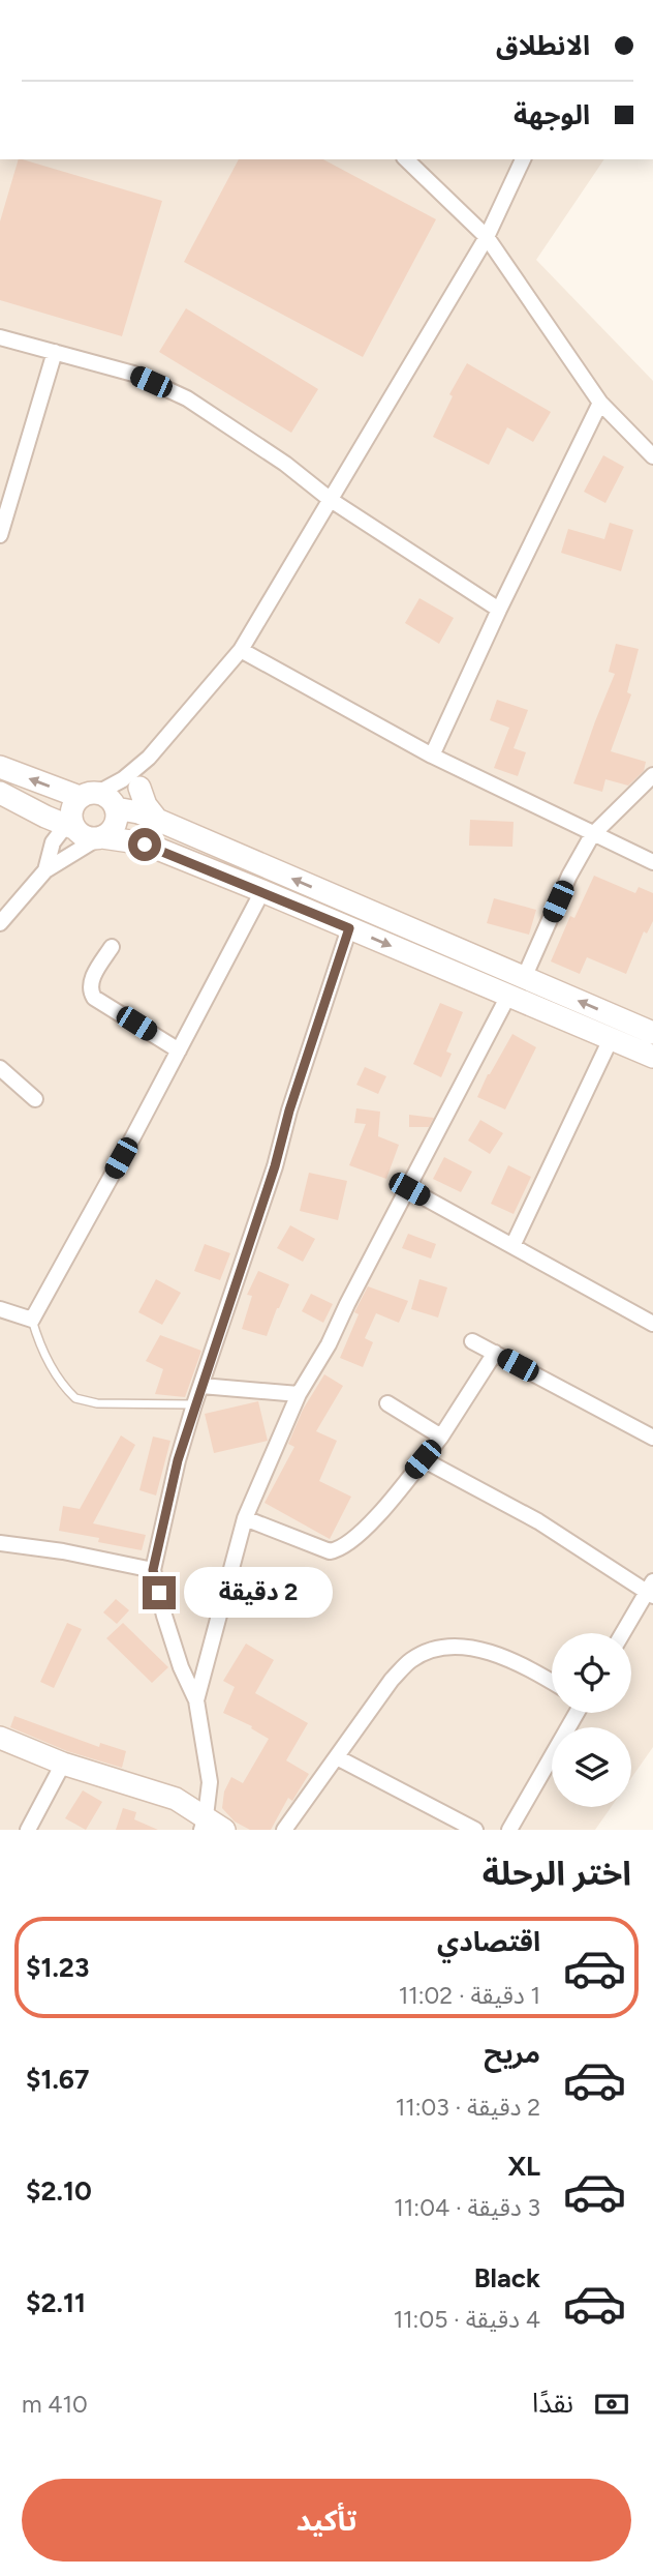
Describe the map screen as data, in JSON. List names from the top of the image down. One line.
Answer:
{"page":{"banner":["الانطلاق","الوجهة"],"bubble":"2 دقيقة","heading":"اختر الرحلة","list":[{"name":"اقتصادي","note":"1 دقيقة · 11:02","value":"$1.23"},{"name":"مريح","note":"2 دقيقة · 11:03","value":"$1.67"},{"name":"XL","note":"3 دقيقة · 11:04","value":"$2.10"},{"name":"Black","note":"4 دقيقة · 11:05","value":"$2.11"}],"pay":["نقدًا","410 m"],"buttons":"تأكيد"}}
